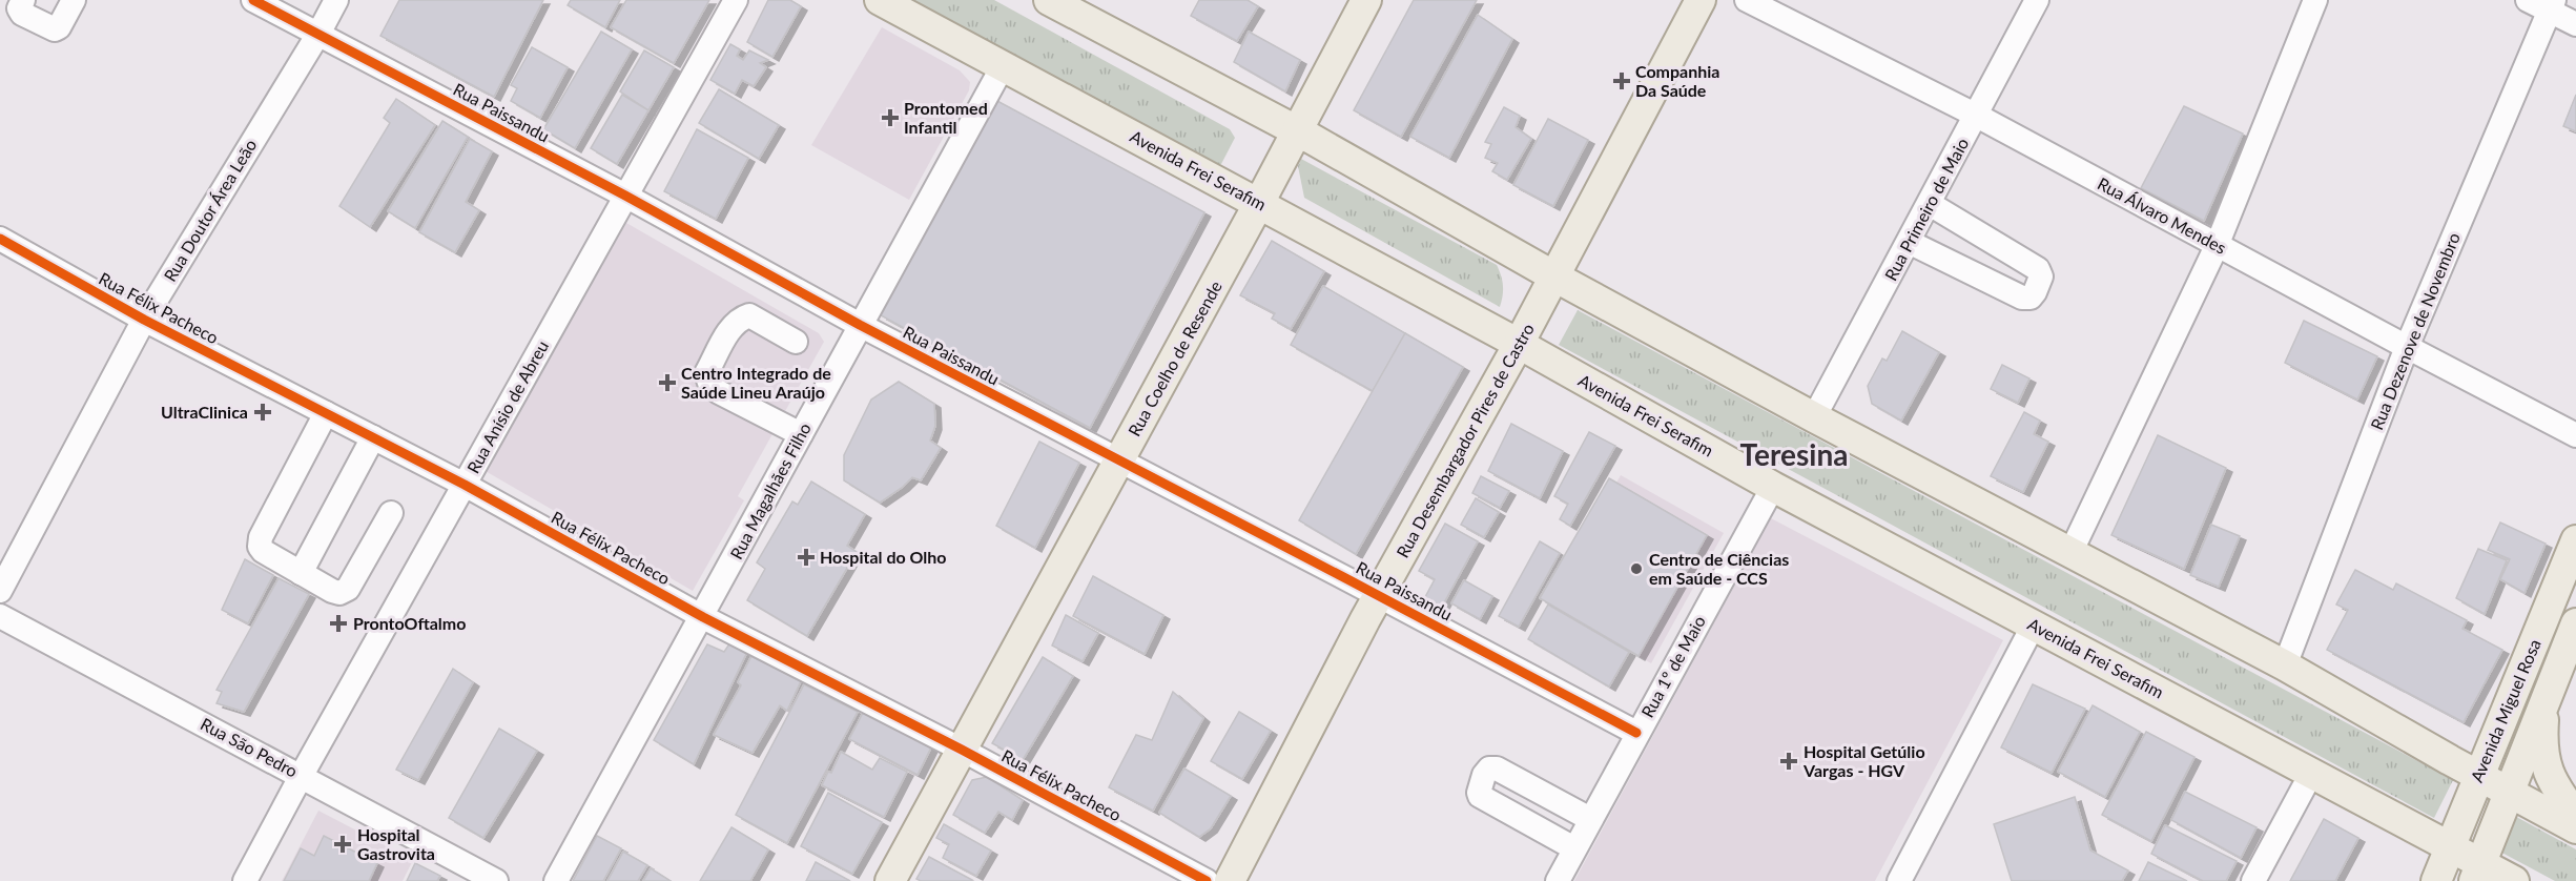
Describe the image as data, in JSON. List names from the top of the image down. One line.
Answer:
{"streets":{"main road":["Avenida Frei Serafim","Rua Coelho de Resende","Rua Desembargador Pires de Castro","Avenida Miguel Rosa"],"street":["Rua Paissandu","Rua Primeiro de Maio","Rua Doutor Área Leão","Rua Álvaro Mendes","Rua Félix Pacheco","Rua Dezenove de Novembro","Rua Anísio de Abreu","Rua Magalhães Filho","Rua 1º de Maio","Rua São Pedro"]},"crossings":[["Rua Paissandu","Rua Doutor Área Leão"],["Rua Paissandu","Rua Coelho de Resende"],["Rua Paissandu","Rua Anísio de Abreu"],["Rua Paissandu","Rua Desembargador Pires de Castro"],["Rua Paissandu","Rua Magalhães Filho"],["Rua Paissandu","Rua 1º de Maio"],["Avenida Frei Serafim","Rua Coelho de Resende"],["Avenida Frei Serafim","Rua Desembargador Pires de Castro"],["Avenida Frei Serafim","Rua Magalhães Filho"],["Avenida Frei Serafim","Rua 1º de Maio"],["Avenida Frei Serafim","Avenida Miguel Rosa"],["Rua Primeiro de Maio","Rua Álvaro Mendes"],["Rua Doutor Área Leão","Rua Félix Pacheco"],["Rua Álvaro Mendes","Rua Dezenove de Novembro"],["Rua Félix Pacheco","Rua Coelho de Resende"],["Rua Félix Pacheco","Rua Anísio de Abreu"],["Rua Félix Pacheco","Rua Magalhães Filho"],["Rua Anísio de Abreu","Rua São Pedro"]],"districts":["Teresina"],"places":{"health":["Companhia Da Saúde","Prontomed Infantil","Centro Integrado de Saúde Lineu Araújo","UltraClinica","Hospital do Olho","ProntoOftalmo","Hospital Getúlio Vargas - HGV","Hospital Gastrovita"],"other":["Centro de Ciências em Saúde - CCS"]}}
